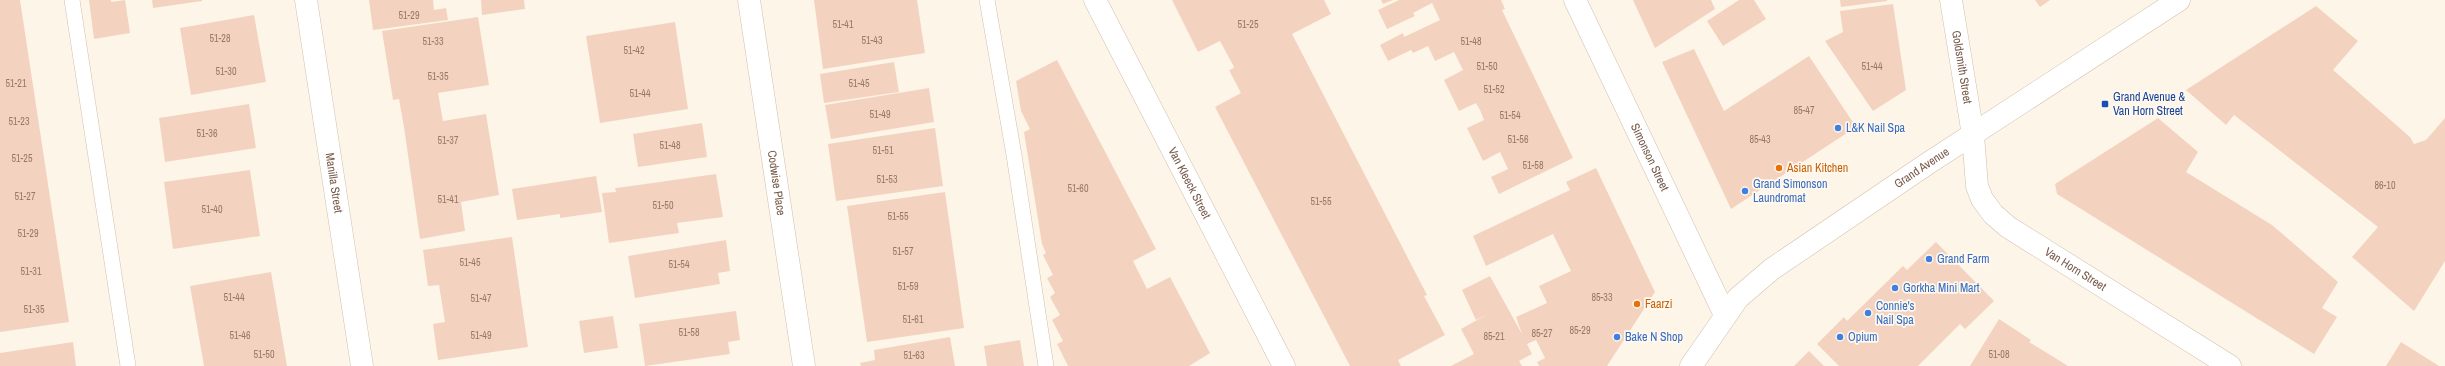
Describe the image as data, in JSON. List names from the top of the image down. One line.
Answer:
{"streets":{"street":["Goldsmith Street","Simonson Street","Grand Avenue","Manilla Street","Codwise Place","Van Kleeck Street","Van Horn Street"]},"crossings":[["Goldsmith Street","Grand Avenue"],["Goldsmith Street","Van Horn Street"],["Simonson Street","Grand Avenue"],["Grand Avenue","Van Horn Street"]],"places":{"transit":["Grand Avenue & Van Horn Street"],"other":["L&K Nail Spa","Asian Kitchen","Grand Simonson Laundromat","Grand Farm","Gorkha Mini Mart","Faarzi","Connie's Nail Spa","Bake N Shop","Opium"]},"house_numbers":["51-29","51-41","51-25","51-28","51-43","51-33","51-48","51-42","51-50","51-44","51-30","51-35","51-21","51-45","51-52","51-44","85-47","51-49","51-54","51-23","51-36","51-56","85-43","51-37","51-48","51-51","51-25","51-58","51-53","86-10","51-60","51-27","51-41","51-55","51-50","51-40","51-55","51-29","51-57","51-45","51-54","51-31","51-59","51-44","85-33","51-47","51-35","51-61","85-29","51-58","85-27","51-46","51-49","85-21","51-50","51-08","51-63"]}
